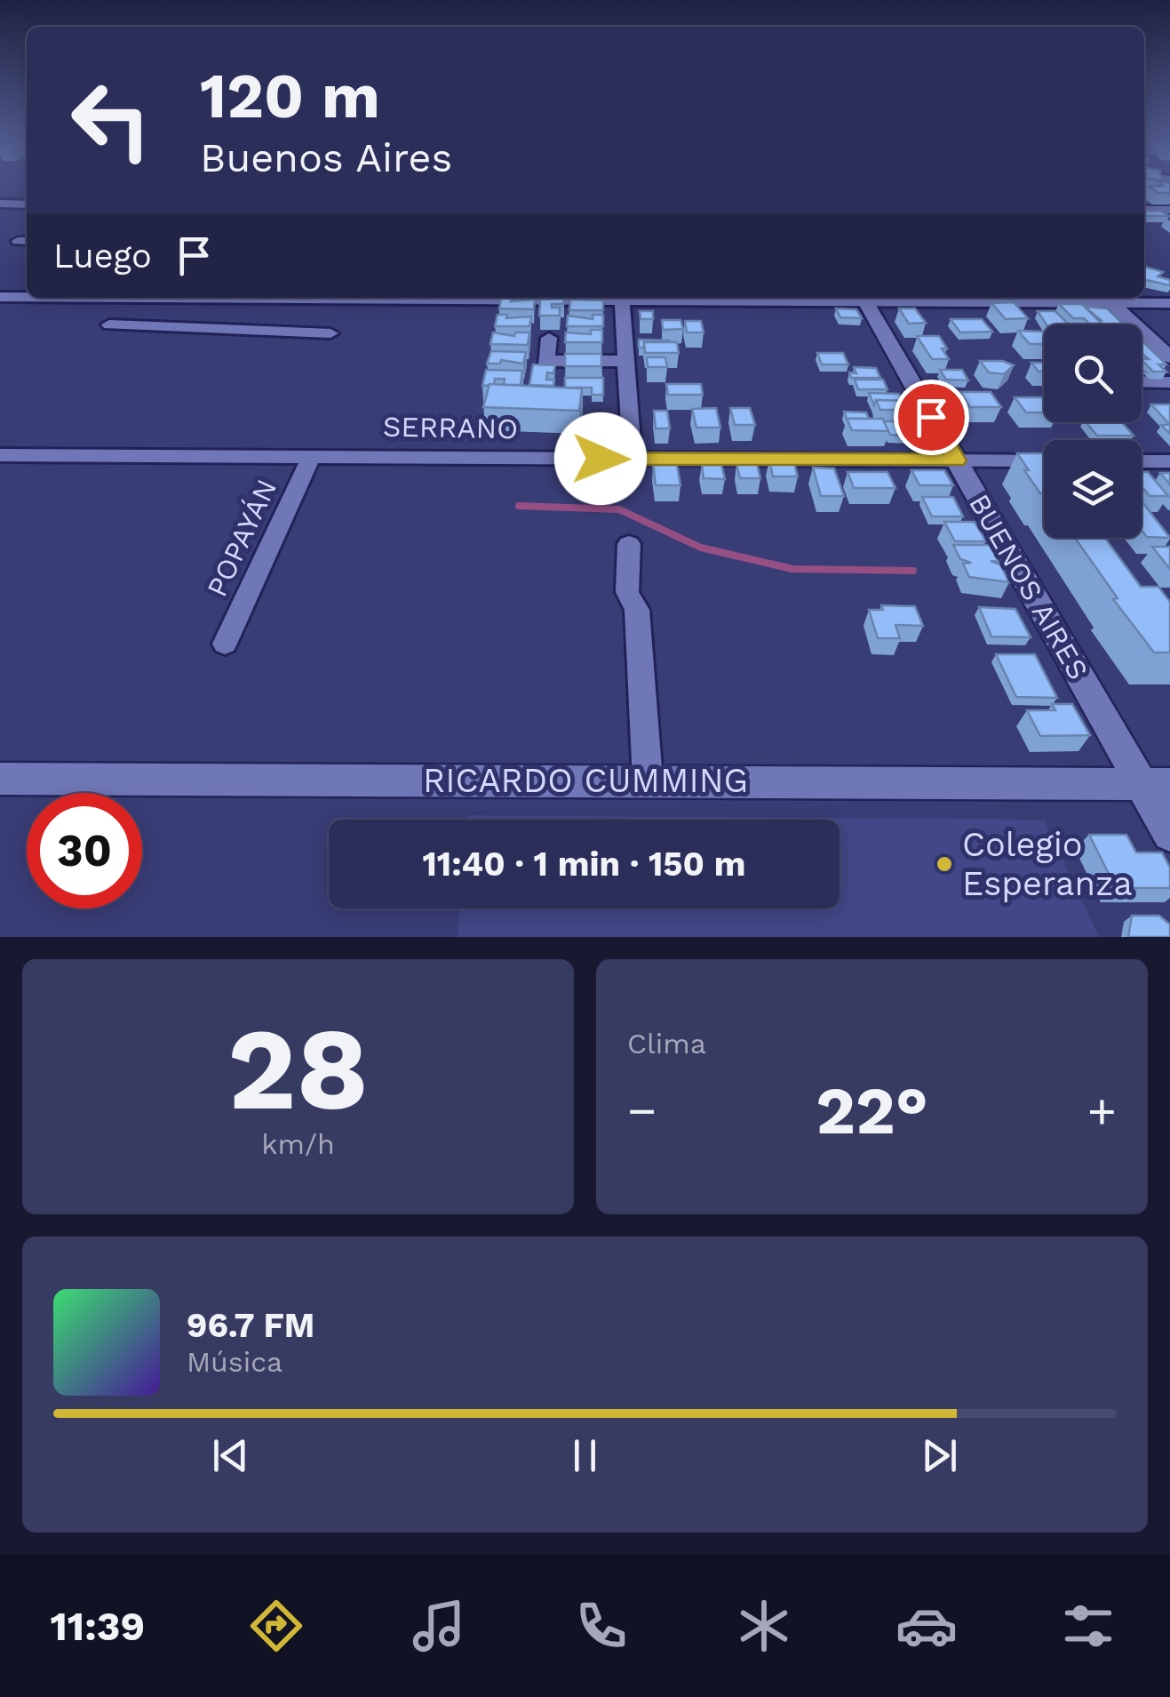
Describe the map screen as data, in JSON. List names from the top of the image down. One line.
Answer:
{"streets":{"main road":["BUENOS AIRES","RICARDO CUMMING"],"street":["SERRANO","POPAYÁN"]},"crossings":[["SERRANO","POPAYÁN"],["SERRANO","BUENOS AIRES"],["BUENOS AIRES","RICARDO CUMMING"]],"places":["Colegio Esperanza"],"page":{"turn":["120 m","Buenos Aires"],"then":"Luego","limit":"30","trip":"11:40 · 1 min · 150 m","tile":[["28","km/h"],"Clima"],"heat":["−","22°","+"],"song":["96.7 FM","Música"],"tabs":"11:39"}}
